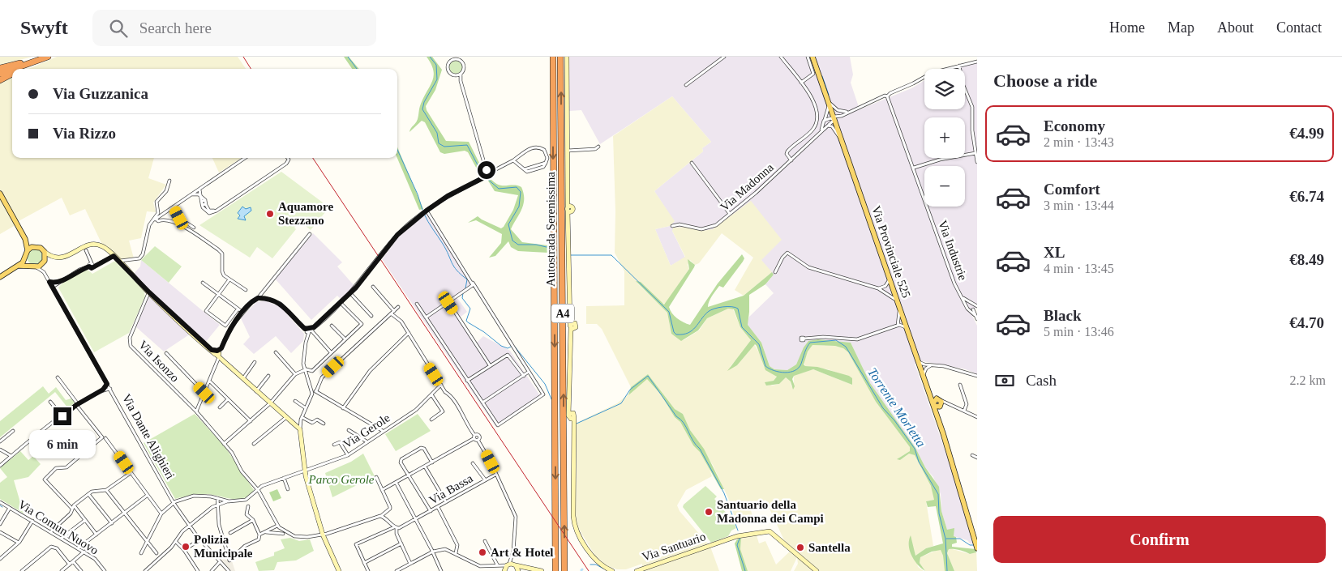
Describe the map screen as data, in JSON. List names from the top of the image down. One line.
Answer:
{"streets":{"highway":["Autostrada Serenissima","A4"],"main road":["Via Provinciale 525"],"street":["Via Madonna","Via Industrie","Via Isonzo","Via Gerole","Via Dante Alighieri","Via Bassa","Via Comun Nuovo","Via Santuario"]},"crossings":[["Via Madonna","Via Provinciale 525"],["Via Isonzo","Via Gerole"]],"water":["Torrente Morletta"],"parks":["Parco Gerole"],"places":["Aquamore Stezzano","Santuario della Madonna dei Campi","Polizia Municipale","Santella","Art & Hotel"],"page":{"header":"Swyft","search":"Search here","nav":["Home","Map","About","Contact"],"heading":"Choose a ride","map_buttons":["+","−"],"banner":["Via Guzzanica","Via Rizzo"],"list":[{"name":"Economy","note":"2 min · 13:43","value":"€4.99"},{"name":"Comfort","note":"3 min · 13:44","value":"€6.74"},{"name":"XL","note":"4 min · 13:45","value":"€8.49"},{"name":"Black","note":"5 min · 13:46","value":"€4.70"}],"pay":["Cash","2.2 km"],"bubble":"6 min","buttons":"Confirm"}}
